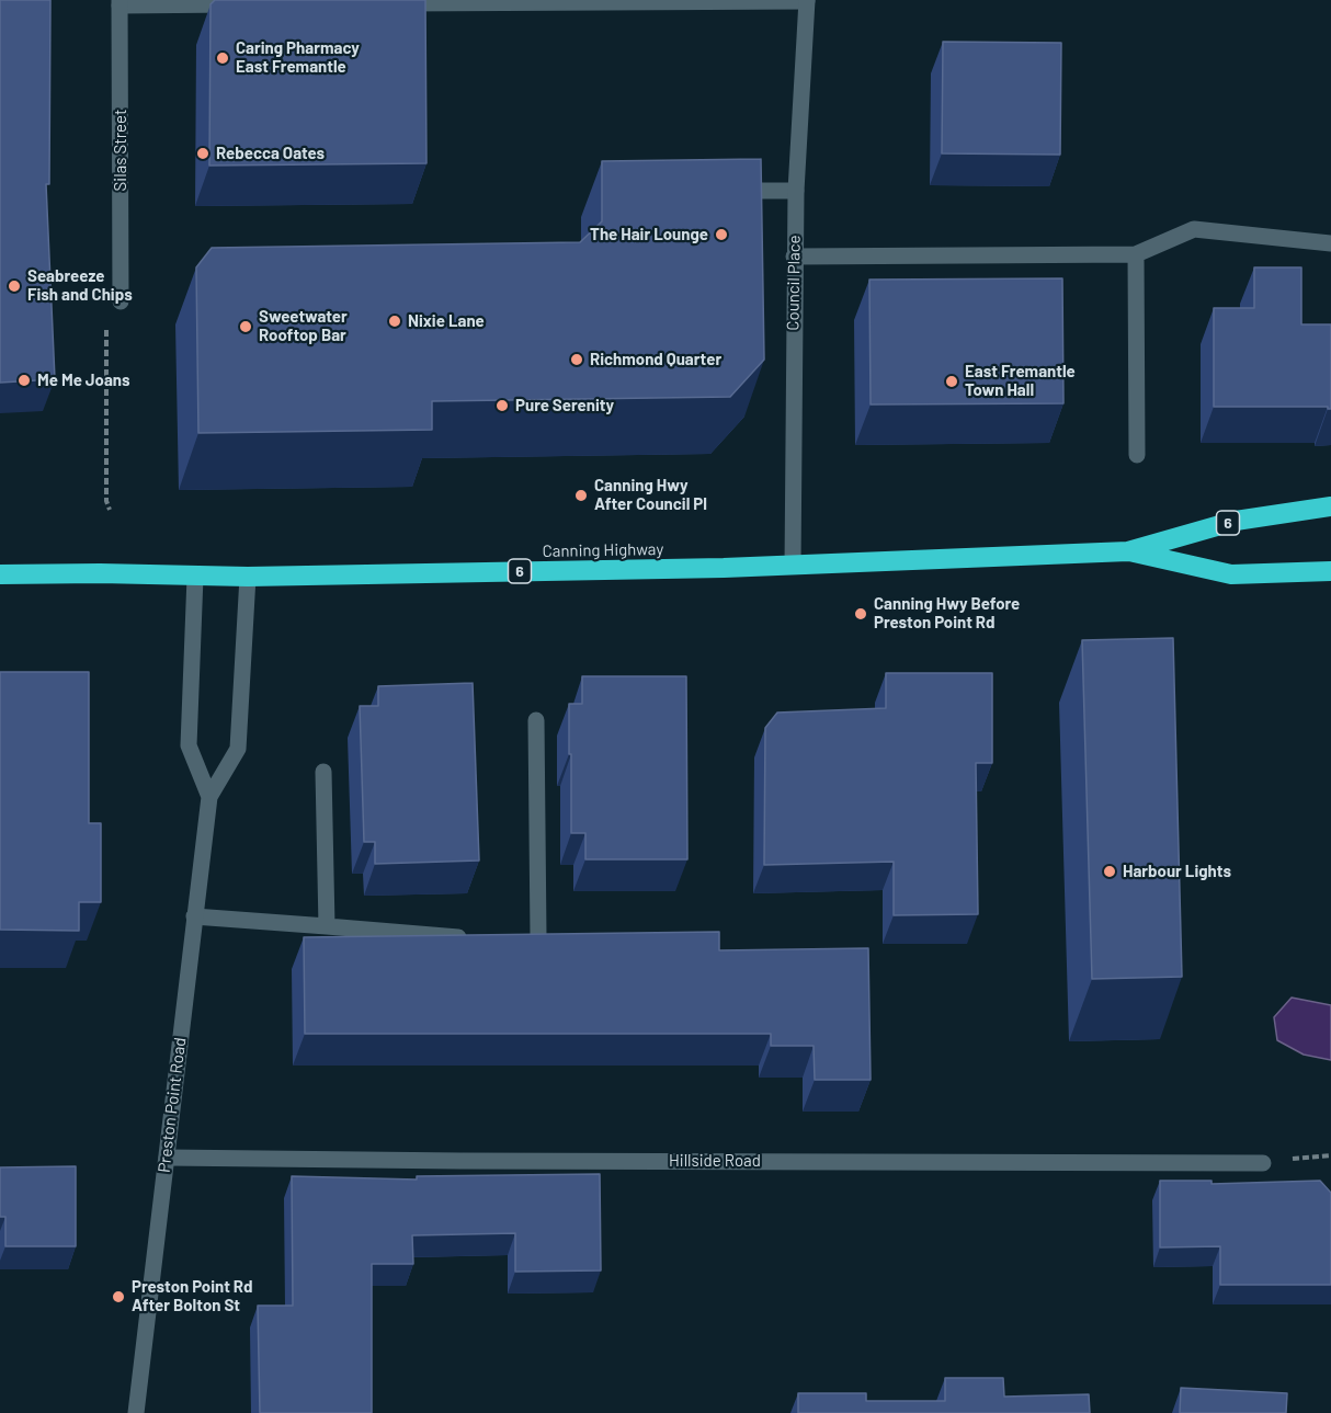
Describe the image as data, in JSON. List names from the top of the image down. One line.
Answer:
{"streets":{"highway":["6","Canning Highway"],"street":["Silas Street","Council Place","Preston Point Road","Hillside Road"]},"crossings":[["Council Place","Canning Highway"],["Canning Highway","Preston Point Road"],["Preston Point Road","Hillside Road"]],"places":["Caring Pharmacy East Fremantle","Rebecca Oates","The Hair Lounge","Seabreeze Fish and Chips","Nixie Lane","Sweetwater Rooftop Bar","Richmond Quarter","Me Me Joans","East Fremantle Town Hall","Pure Serenity","Canning Hwy After Council Pl","Canning Hwy Before Preston Point Rd","Harbour Lights","Preston Point Rd After Bolton St"]}
